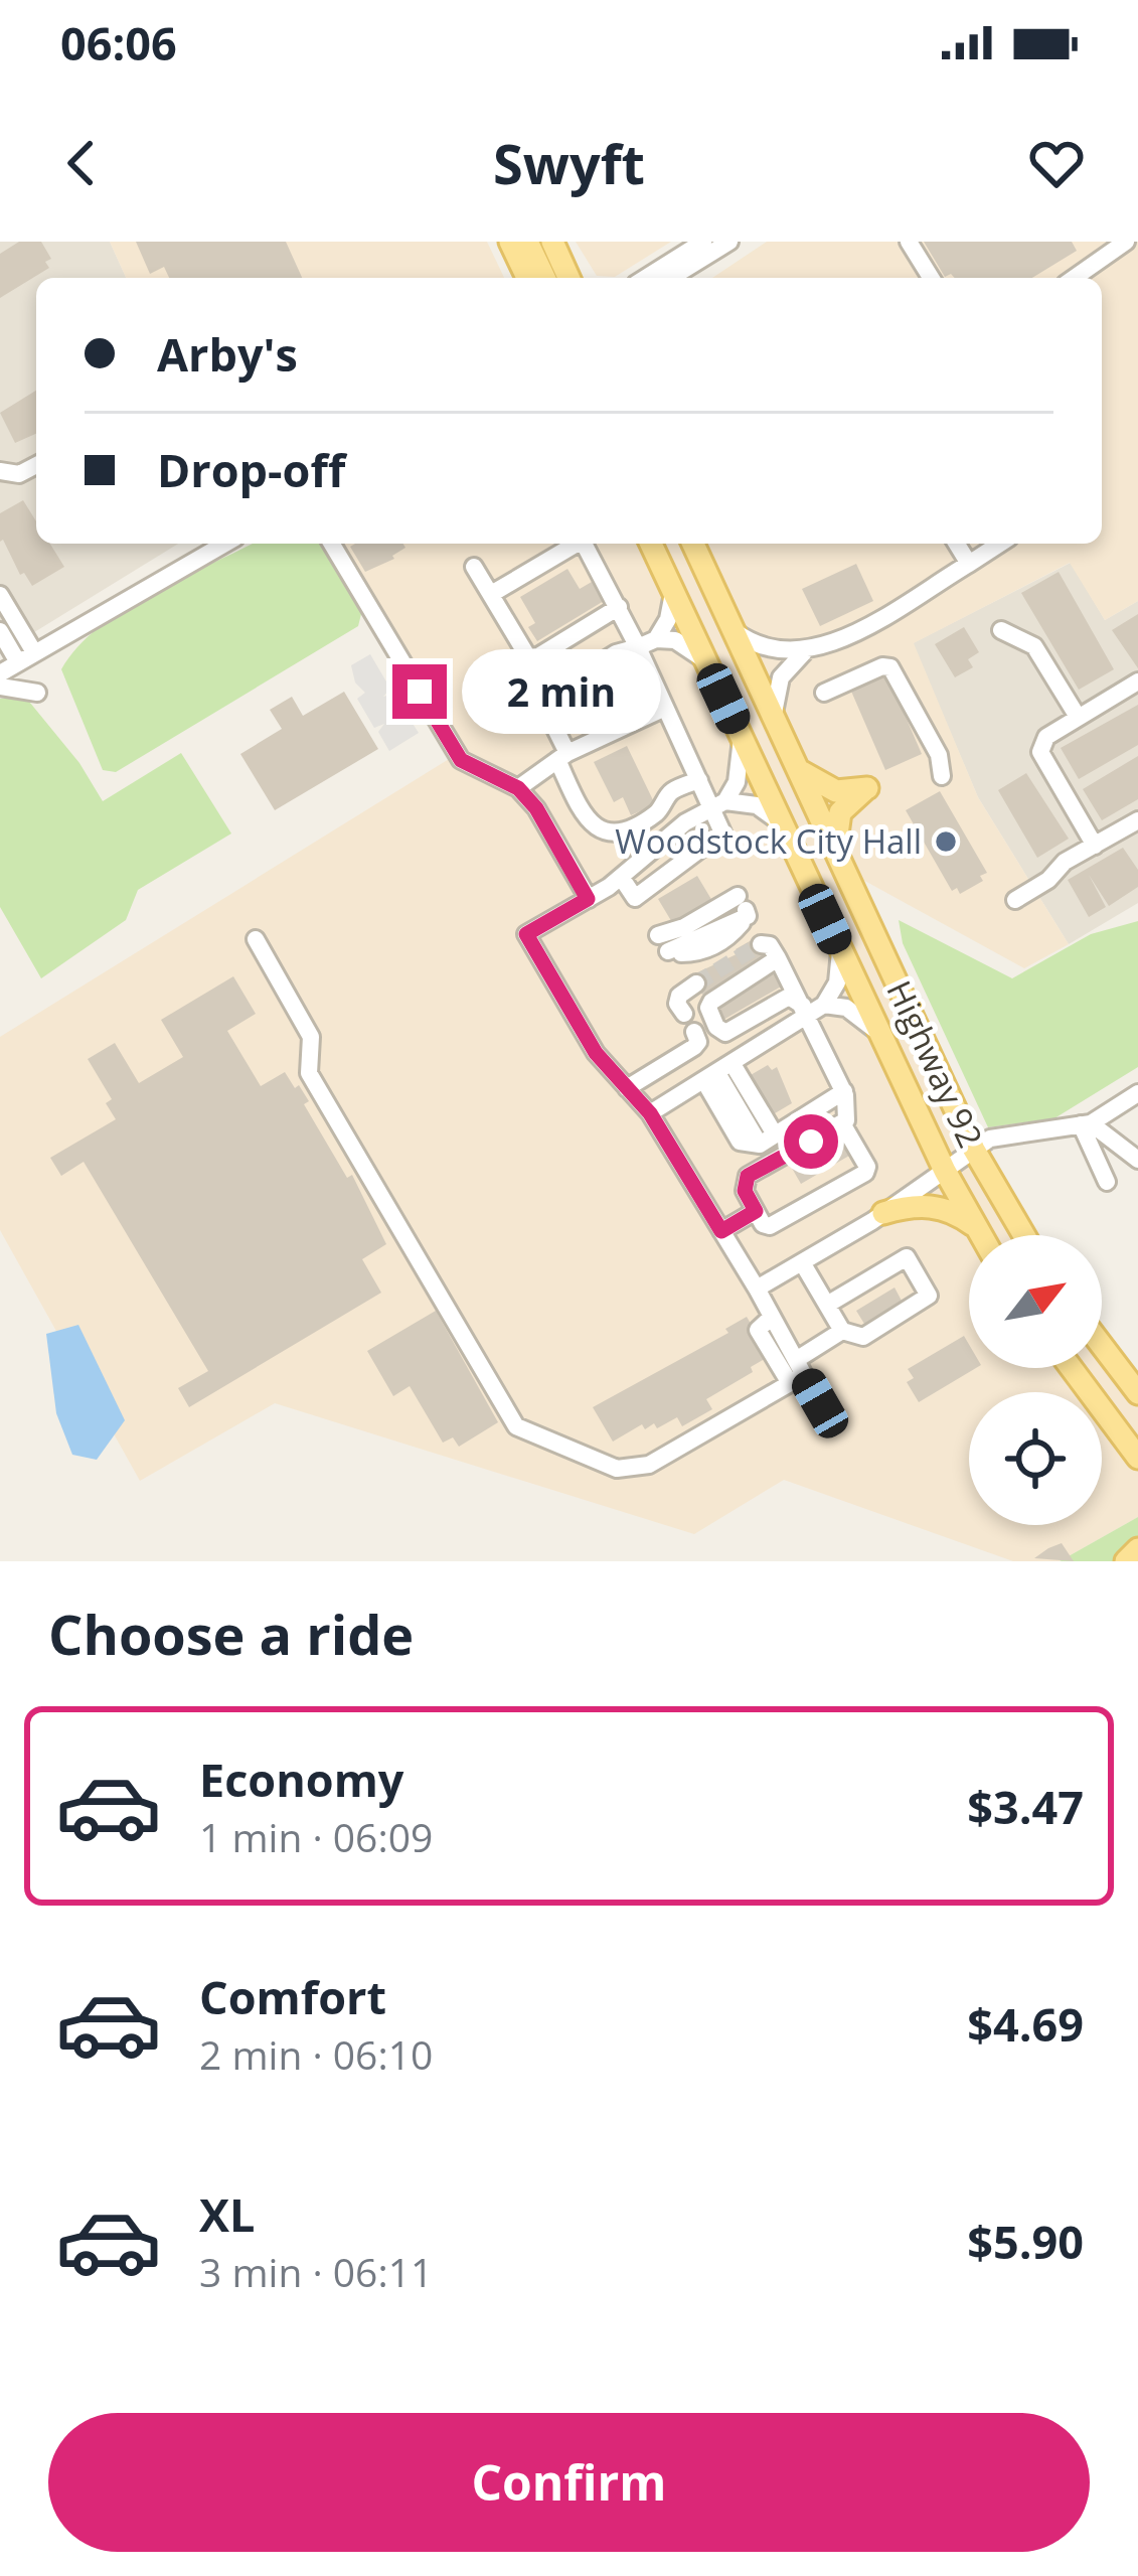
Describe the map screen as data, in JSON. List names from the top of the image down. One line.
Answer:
{"streets":{"main road":["Highway 92"]},"places":["Woodstock City Hall"],"north":"top right","page":{"status":"06:06","header":"Swyft","banner":["Arby's","Drop-off"],"bubble":"2 min","heading":"Choose a ride","list":[{"name":"Economy","note":"1 min · 06:09","value":"$3.47"},{"name":"Comfort","note":"2 min · 06:10","value":"$4.69"},{"name":"XL","note":"3 min · 06:11","value":"$5.90"}],"buttons":"Confirm"}}
